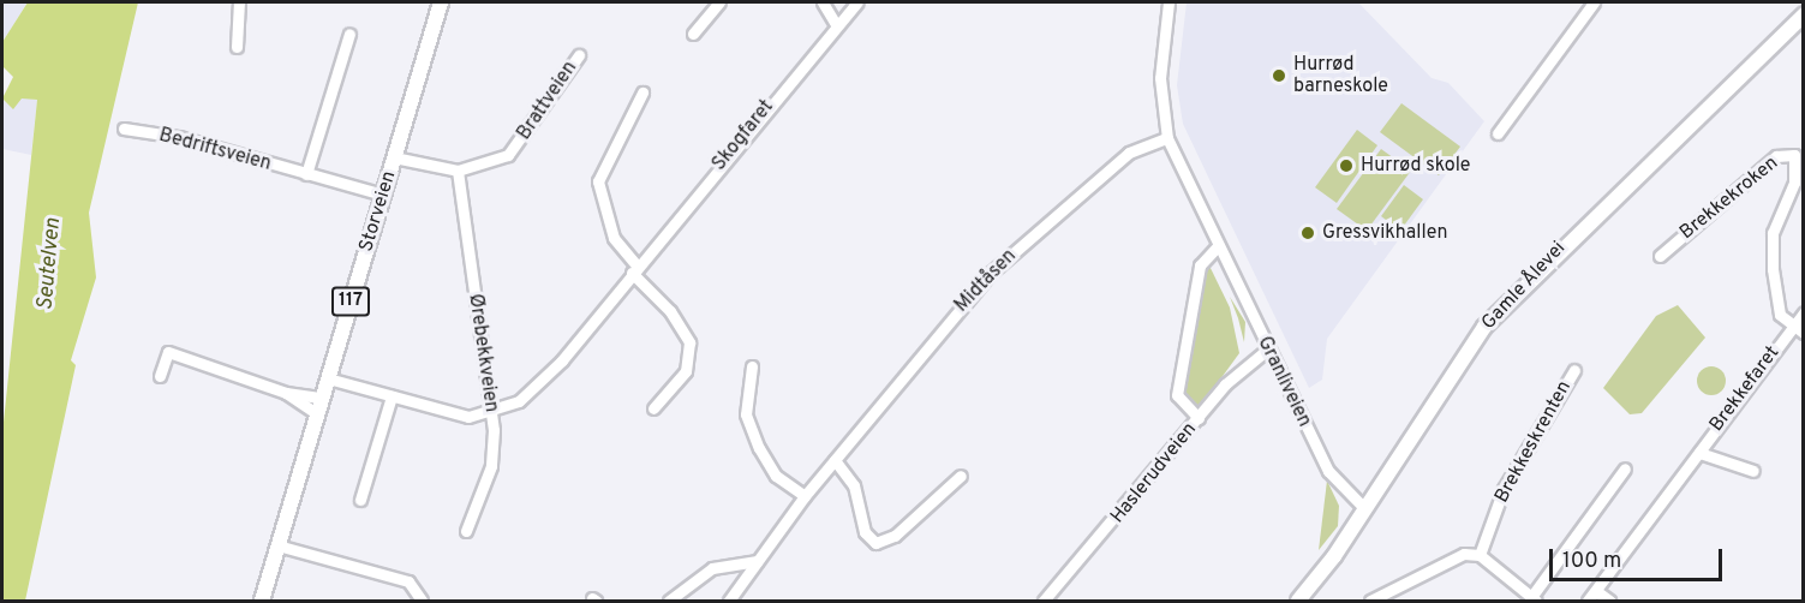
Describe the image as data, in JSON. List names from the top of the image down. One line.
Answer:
{"streets":{"main road":["Storveien","Gamle Ålevei","117"],"street":["Brattveien","Skogfaret","Bedriftsveien","Brekkekroken","Midtåsen","Ørebekkveien","Granliveien","Brekkefaret","Brekkeskrenten","Haslerudveien"]},"crossings":[["Brattveien","Ørebekkveien"],["Skogfaret","Ørebekkveien"],["Bedriftsveien","Storveien"],["Brekkekroken","Brekkefaret"],["Midtåsen","Granliveien"],["Gamle Ålevei","Granliveien"],["Granliveien","Haslerudveien"]],"water":["Seutelven"],"places":["Hurrød barneskole","Hurrød skole","Gressvikhallen"],"scale_bar":"100 m"}
